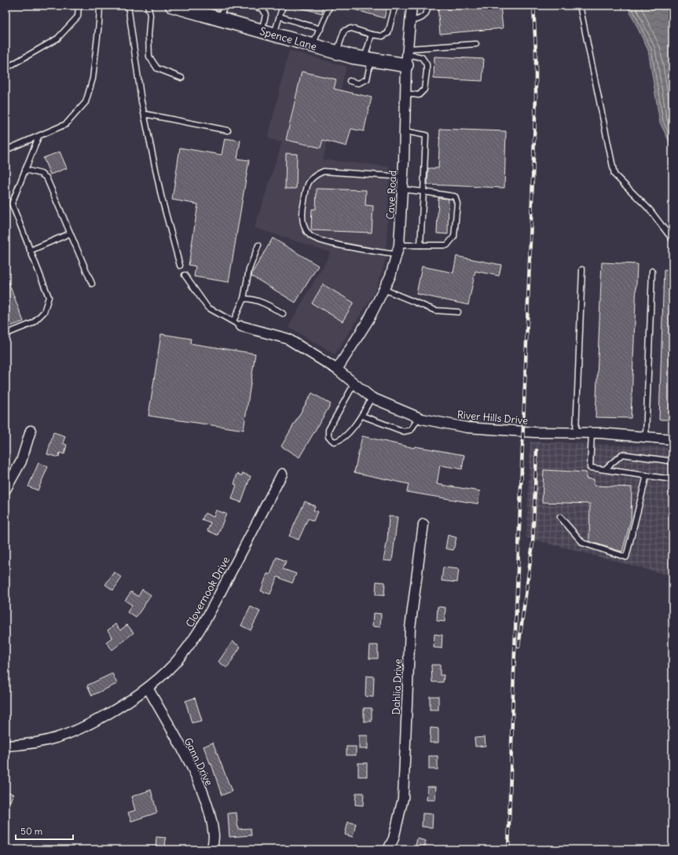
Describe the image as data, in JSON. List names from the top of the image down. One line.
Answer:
{"streets":{"main road":["Spence Lane"],"street":["Cave Road","River Hills Drive","Clovernook Drive","Dahlia Drive","Gann Drive"]},"crossings":[["Spence Lane","Cave Road"],["Cave Road","River Hills Drive"],["Clovernook Drive","Gann Drive"]],"scale_bar":"50 m"}
